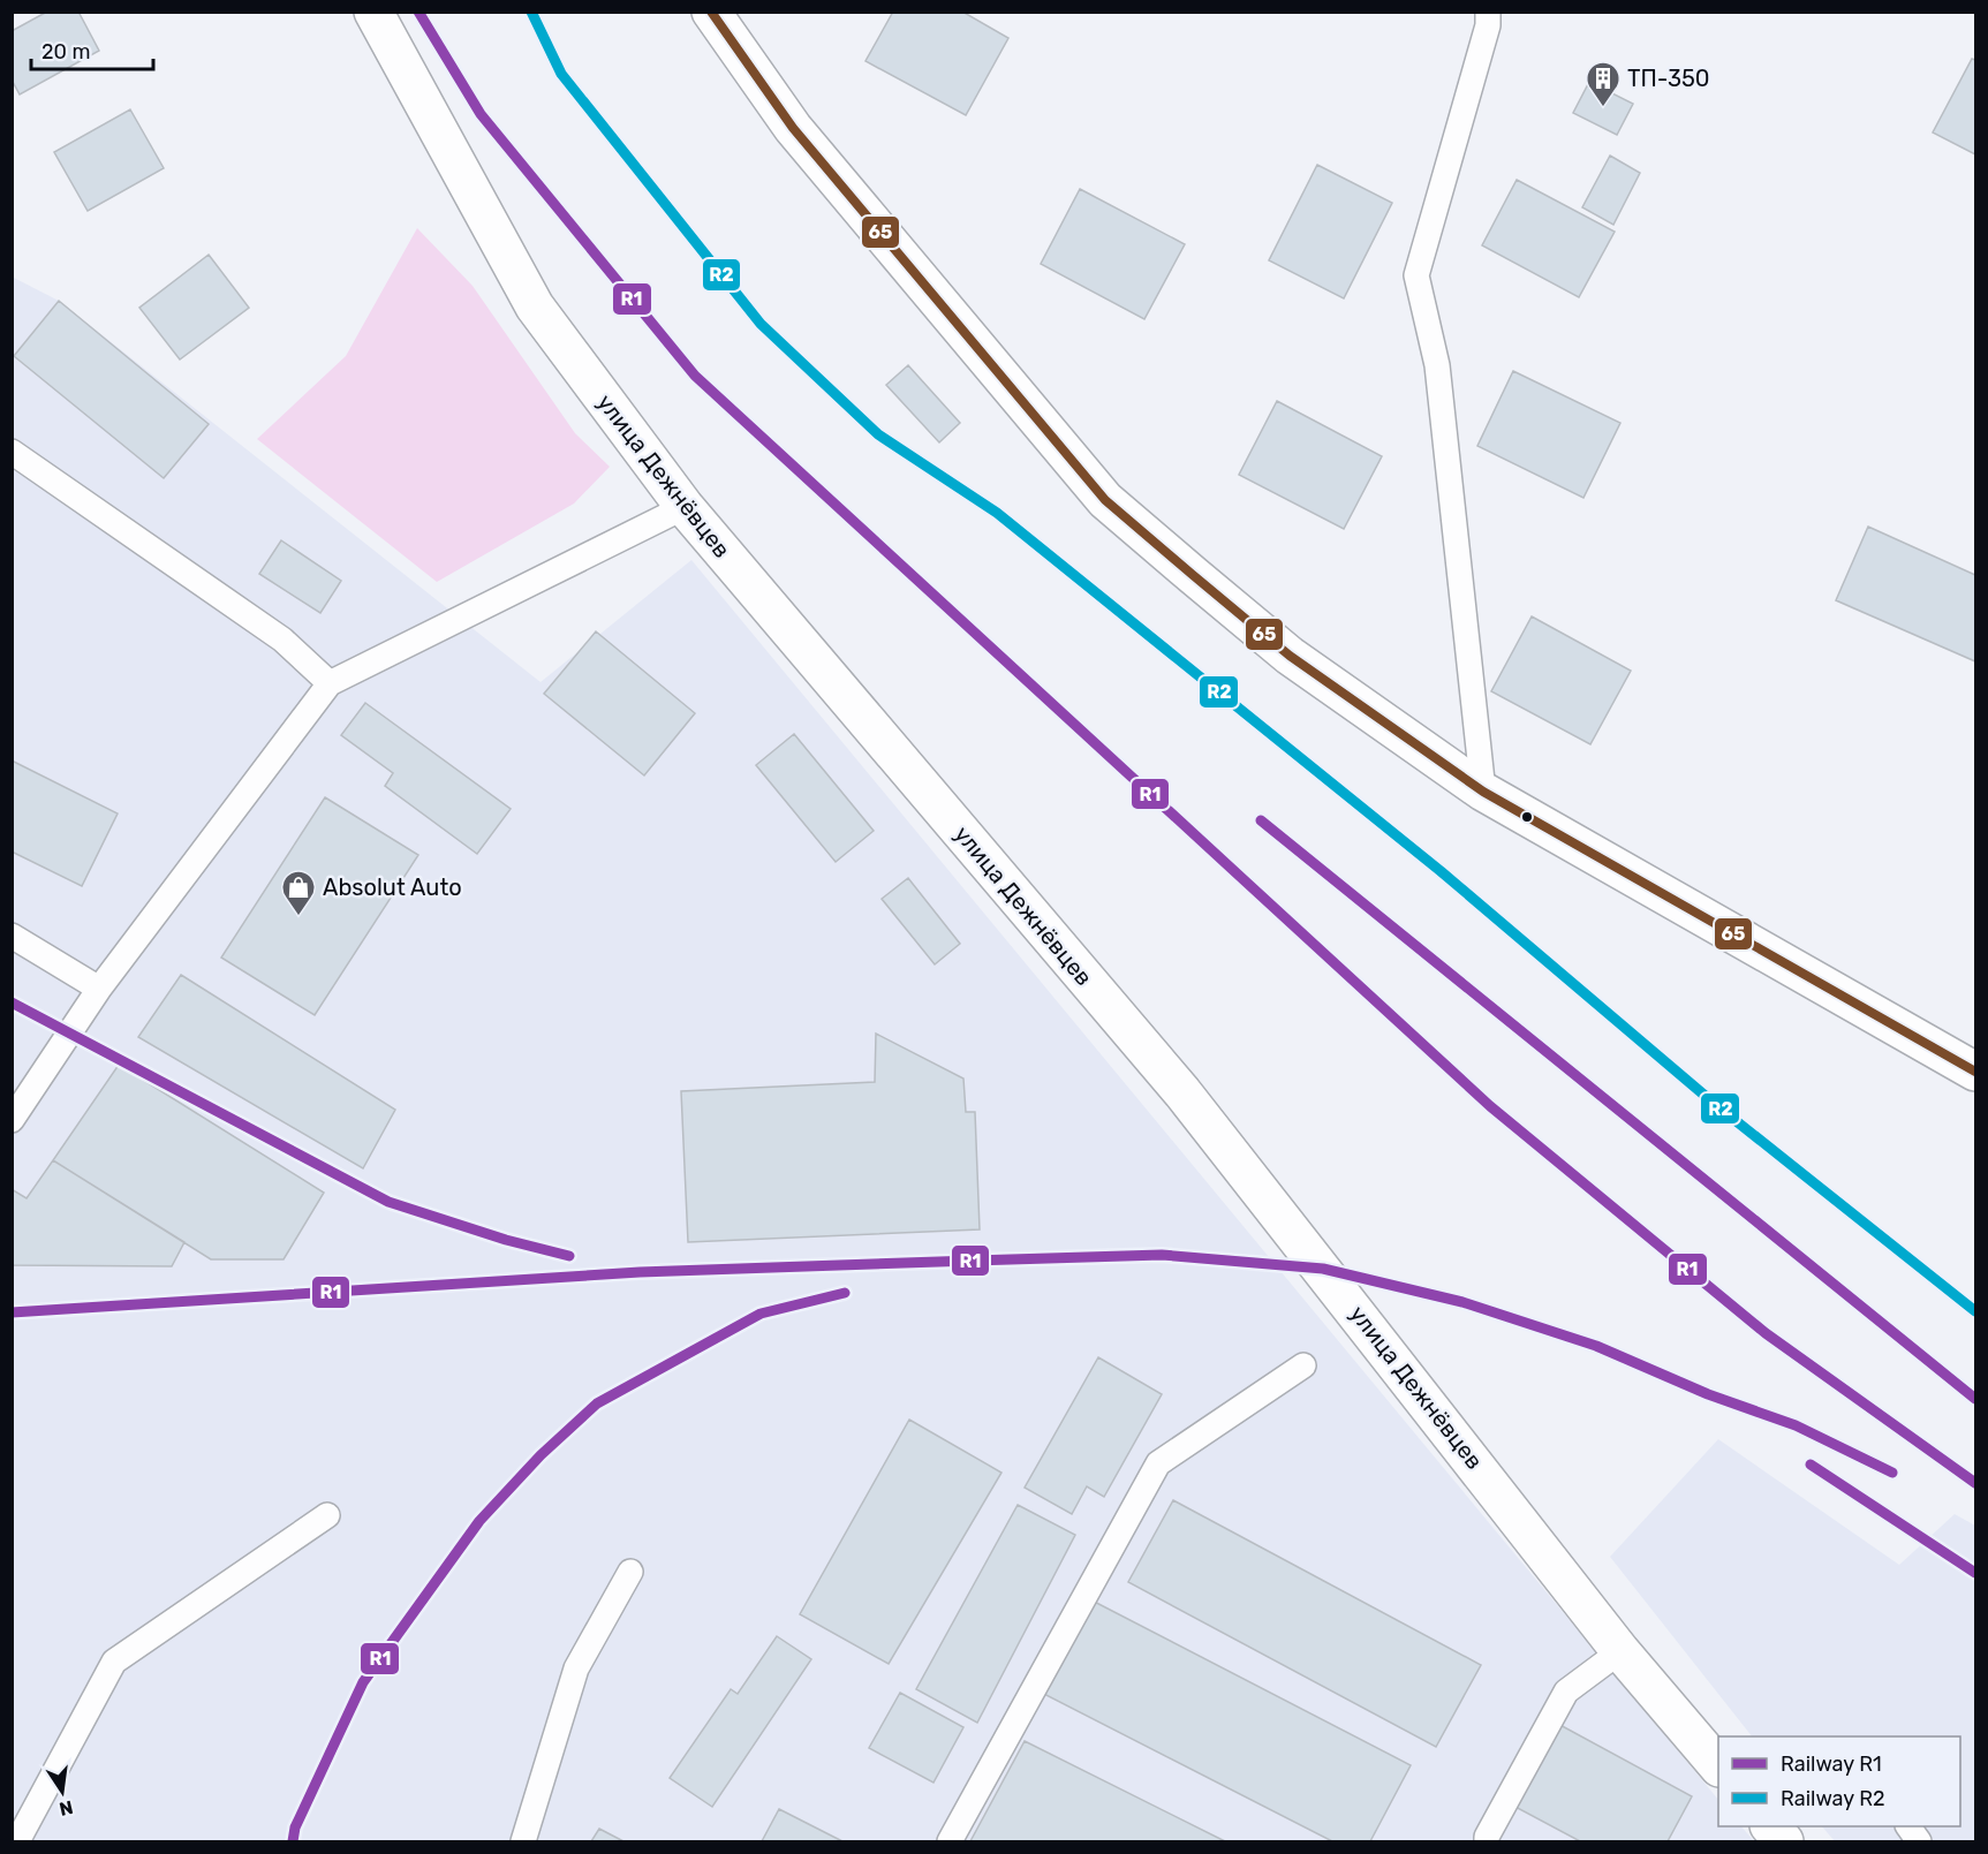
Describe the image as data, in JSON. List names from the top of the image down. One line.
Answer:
{"streets":{"street":["улица Дежнёвцев"]},"places":{"building":["ТП-350"],"shop":["Absolut Auto"]},"lines":["rail line R1","rail line R2","transit line 65"],"legend":["Railway R1","Railway R2"],"scale_bar":"20 m","north":"bottom"}
